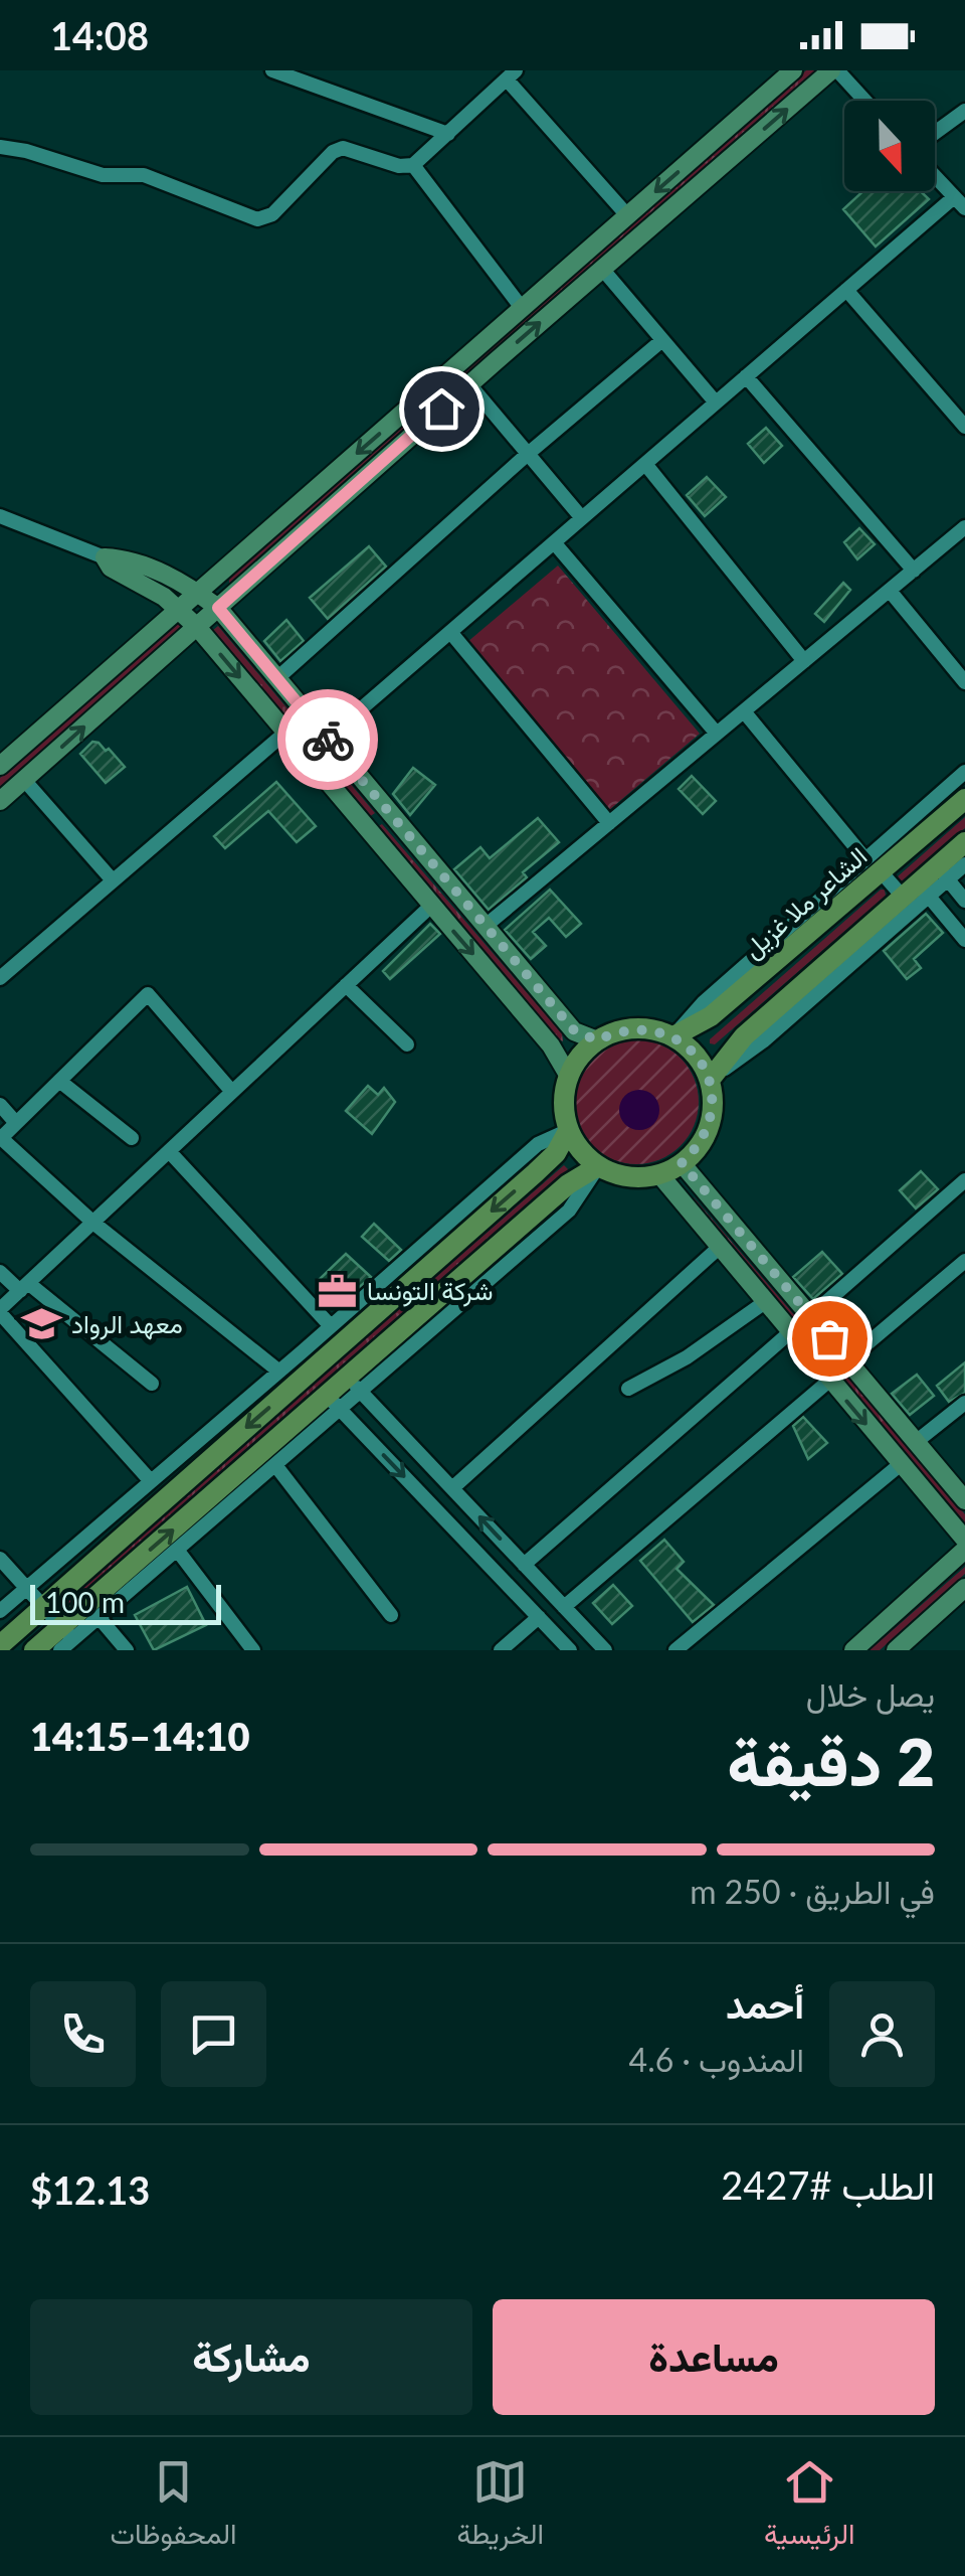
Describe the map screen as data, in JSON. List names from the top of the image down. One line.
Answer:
{"streets":{"main road":["الشاعر ملا غزيل"]},"places":{"office":["شركة التونسا"],"school or university":["معهد الرواد"]},"scale_bar":"100 m","north":"bottom","page":{"status":"14:08","scale":"100 m","heading":["2 دقيقة","يصل خلال","14:10–14:15"],"panel":["أحمد","المندوب · 4.6","الطلب #2427","$12.13"],"bar":"في الطريق · 250 m","buttons":["مساعدة","مشاركة"],"tabs":["الرئيسية","الخريطة","المحفوظات"]}}
